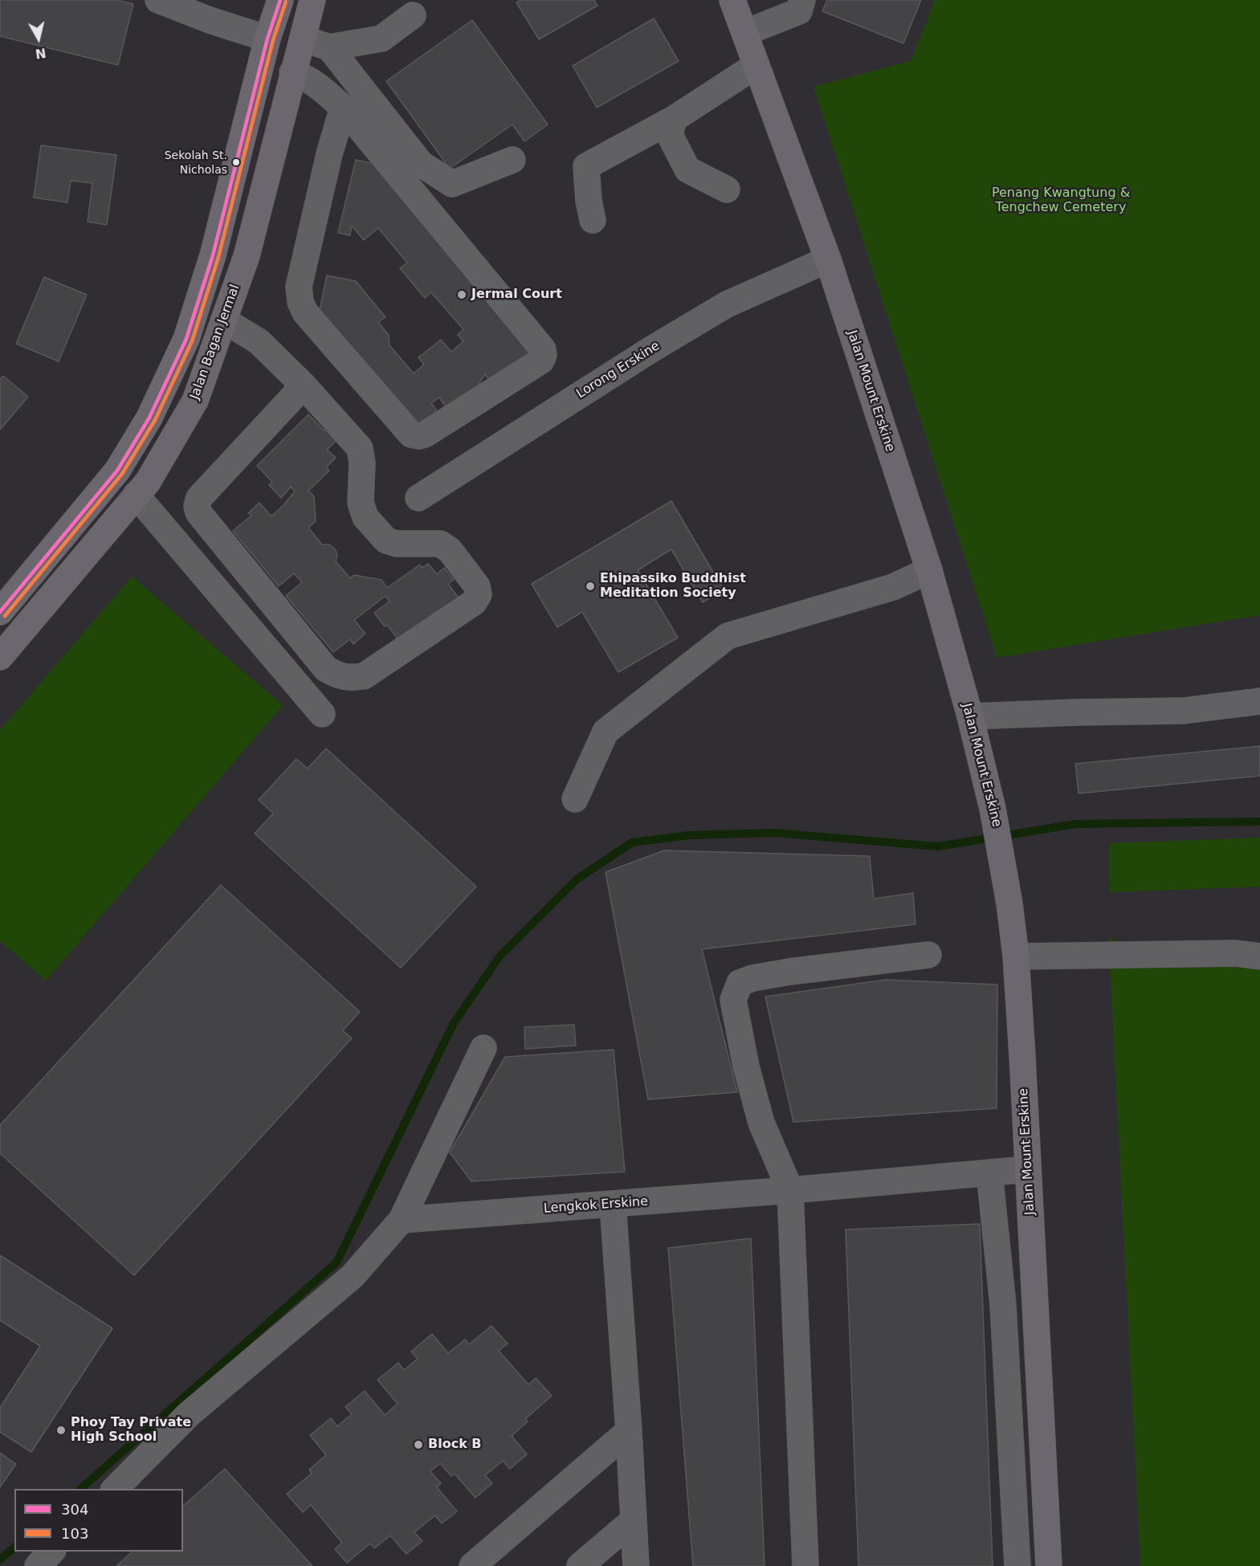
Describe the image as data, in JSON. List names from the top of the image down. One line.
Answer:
{"streets":{"main road":["Jalan Bagan Jermal","Jalan Mount Erskine"],"street":["Lorong Erskine","Lengkok Erskine"]},"crossings":[["Lorong Erskine","Jalan Mount Erskine"],["Jalan Mount Erskine","Lengkok Erskine"]],"parks":["Penang Kwangtung & Tengchew Cemetery"],"places":["Sekolah St. Nicholas","Jermal Court","Ehipassiko Buddhist Meditation Society","Phoy Tay Private High School","Block B"],"lines":["transit line 304","transit line 103"],"legend":["304","103"],"north":"bottom"}
